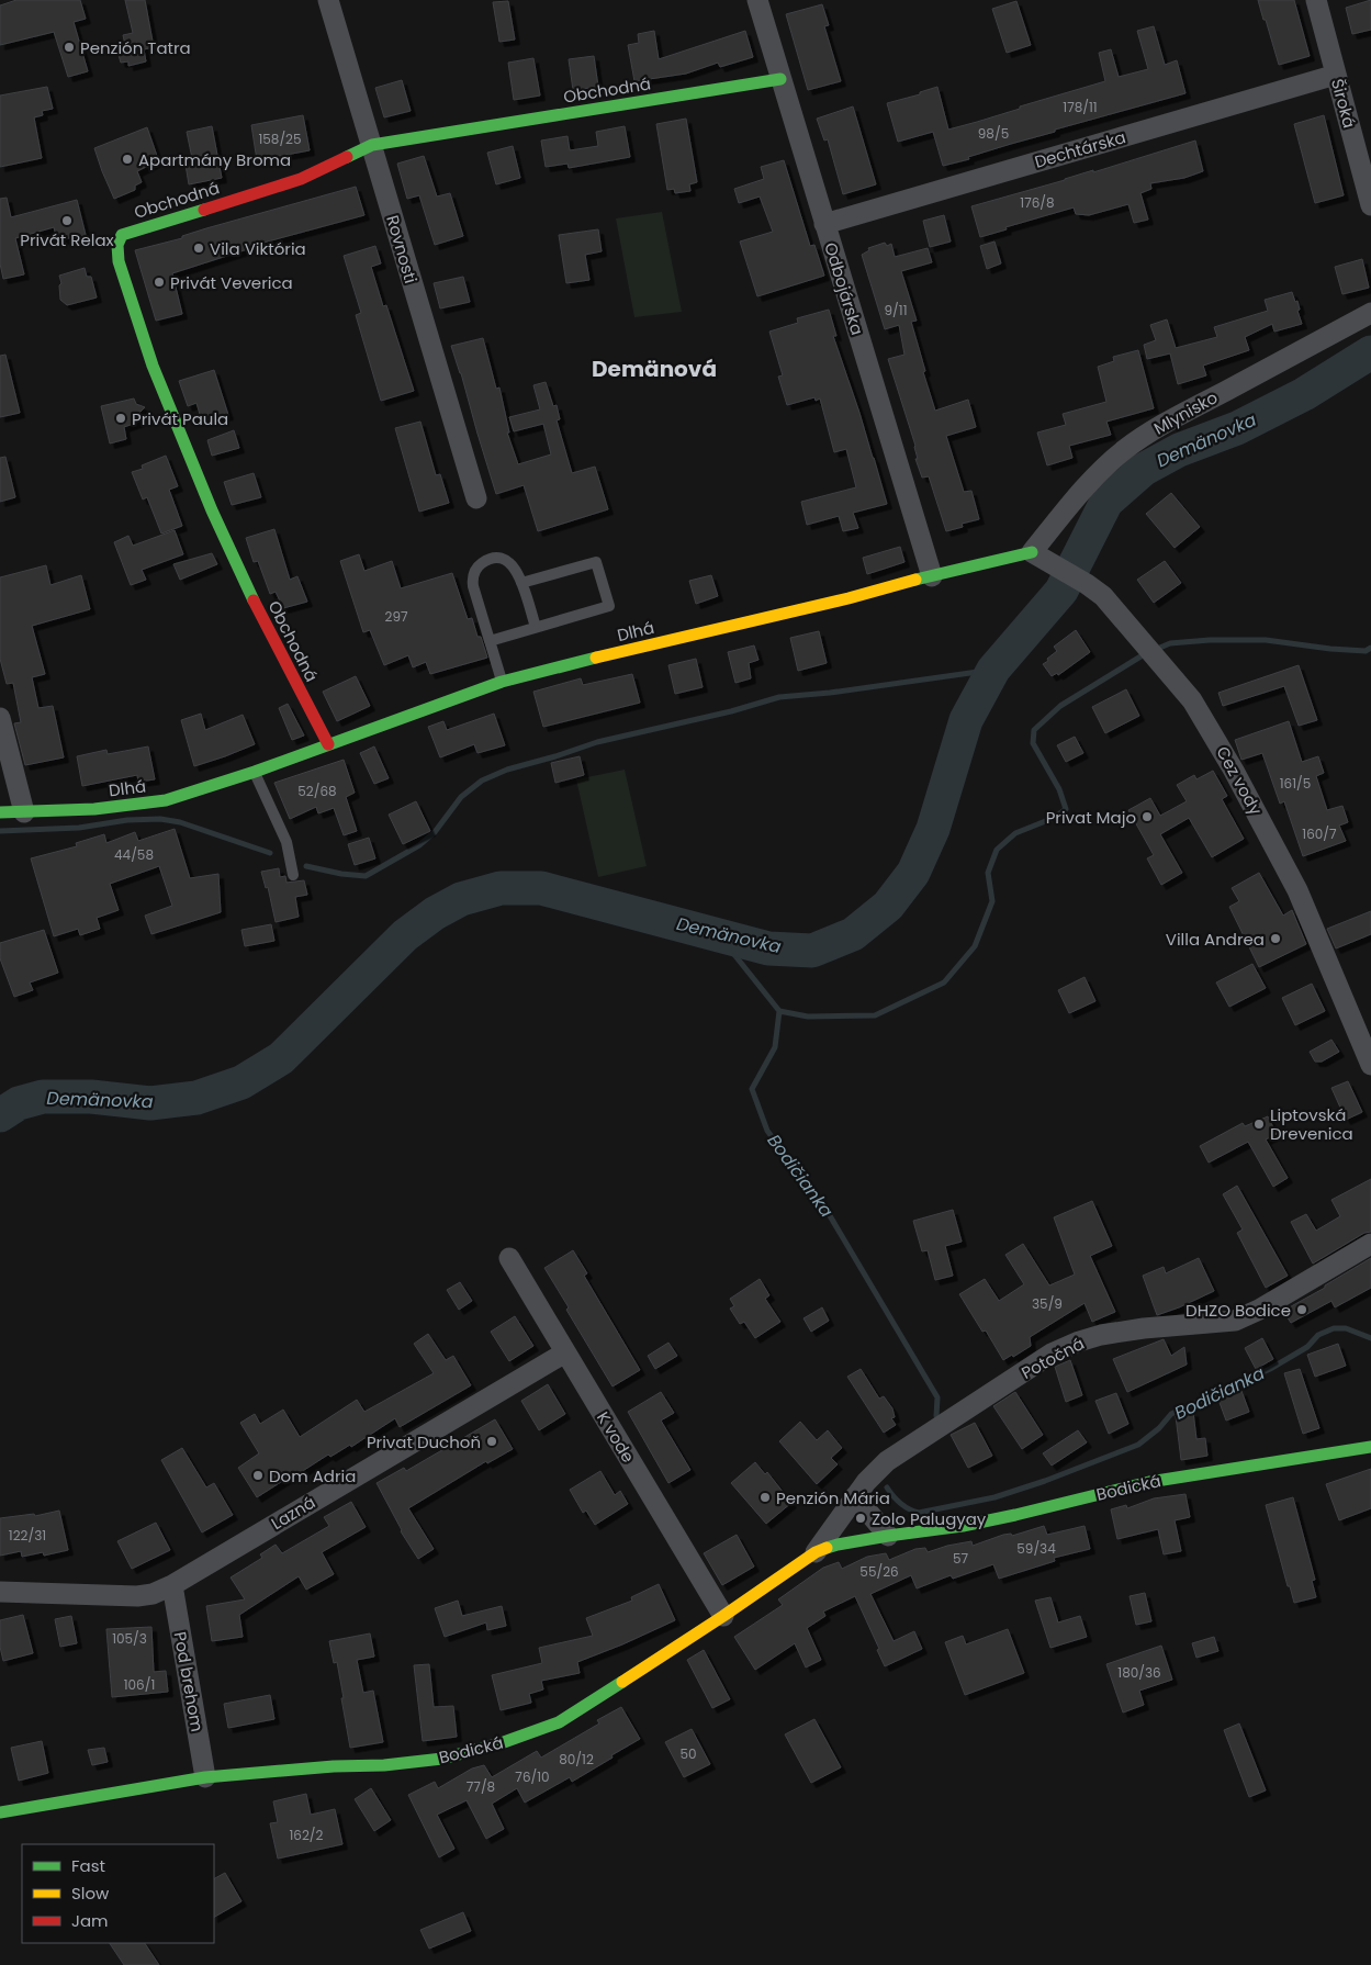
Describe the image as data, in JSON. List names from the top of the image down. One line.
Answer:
{"streets":{"street":["Obchodná","Široká","Dechtárska","Rovnosti","Odbojárska","Mlynisko","Dlhá","Cez vody","Potočná","K vode","Bodická","Lazná","Pod brehom"]},"crossings":[["Obchodná","Rovnosti"],["Obchodná","Odbojárska"],["Obchodná","Dlhá"],["Široká","Dechtárska"],["Dechtárska","Odbojárska"],["Odbojárska","Dlhá"],["Mlynisko","Dlhá"],["Mlynisko","Cez vody"],["Dlhá","Cez vody"],["Potočná","Bodická"],["K vode","Bodická"],["K vode","Lazná"],["Bodická","Pod brehom"],["Lazná","Pod brehom"]],"districts":["Demänová"],"water":["Demänovka","Bodičianka"],"places":["Penzión Tatra","Apartmány Broma","Privát Relax","Vila Viktória","Privát Veverica","Privát Paula","Privat Majo","Villa Andrea","Liptovská Drevenica","DHZO Bodice","Privat Duchoň","Dom Adria","Penzión Mária","Zolo Palugyay"],"house_numbers":["178/11","98/5","158/25","176/8","9/11","297","161/5","52/68","160/7","44/58","35/9","122/31","59/34","57","55/26","105/3","180/36","106/1","50","80/12","76/10","77/8","162/2"],"legend":["Fast","Slow","Jam"]}
